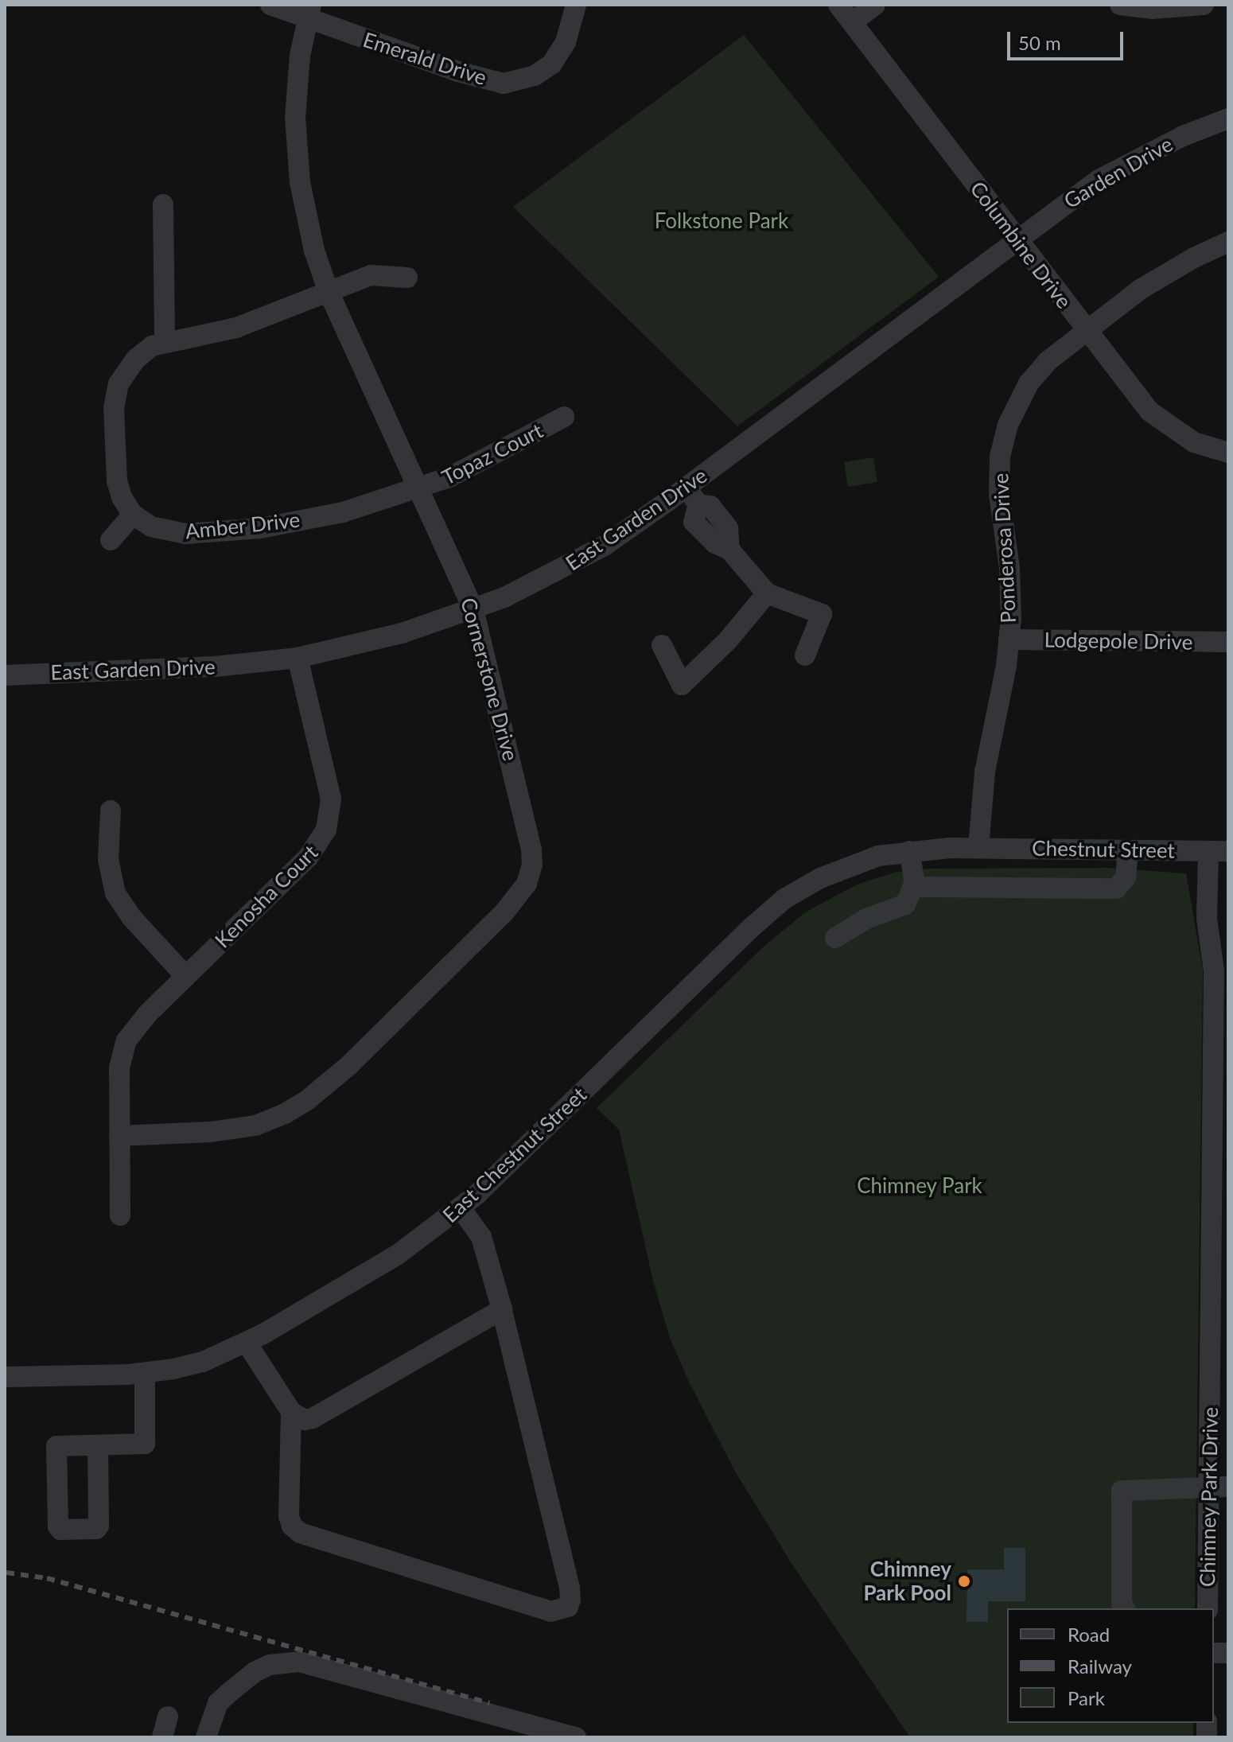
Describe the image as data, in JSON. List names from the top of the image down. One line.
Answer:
{"streets":{"street":["Emerald Drive","Garden Drive","Columbine Drive","Topaz Court","East Garden Drive","Amber Drive","Ponderosa Drive","Lodgepole Drive","Cornerstone Drive","Chestnut Street","Kenosha Court","East Chestnut Street","Chimney Park Drive"]},"crossings":[["Emerald Drive","Cornerstone Drive"],["Garden Drive","Columbine Drive"],["Garden Drive","East Garden Drive"],["Columbine Drive","East Garden Drive"],["Columbine Drive","Ponderosa Drive"],["Topaz Court","Amber Drive"],["Topaz Court","Cornerstone Drive"],["East Garden Drive","Cornerstone Drive"],["East Garden Drive","Kenosha Court"],["Amber Drive","Cornerstone Drive"],["Ponderosa Drive","Lodgepole Drive"],["Ponderosa Drive","Chestnut Street"],["Ponderosa Drive","East Chestnut Street"],["Cornerstone Drive","Kenosha Court"],["Chestnut Street","East Chestnut Street"],["Chestnut Street","Chimney Park Drive"]],"parks":["Folkstone Park","Chimney Park"],"places":["Chimney Park Pool"],"legend":["Road","Railway","Park"],"scale_bar":"50 m"}
